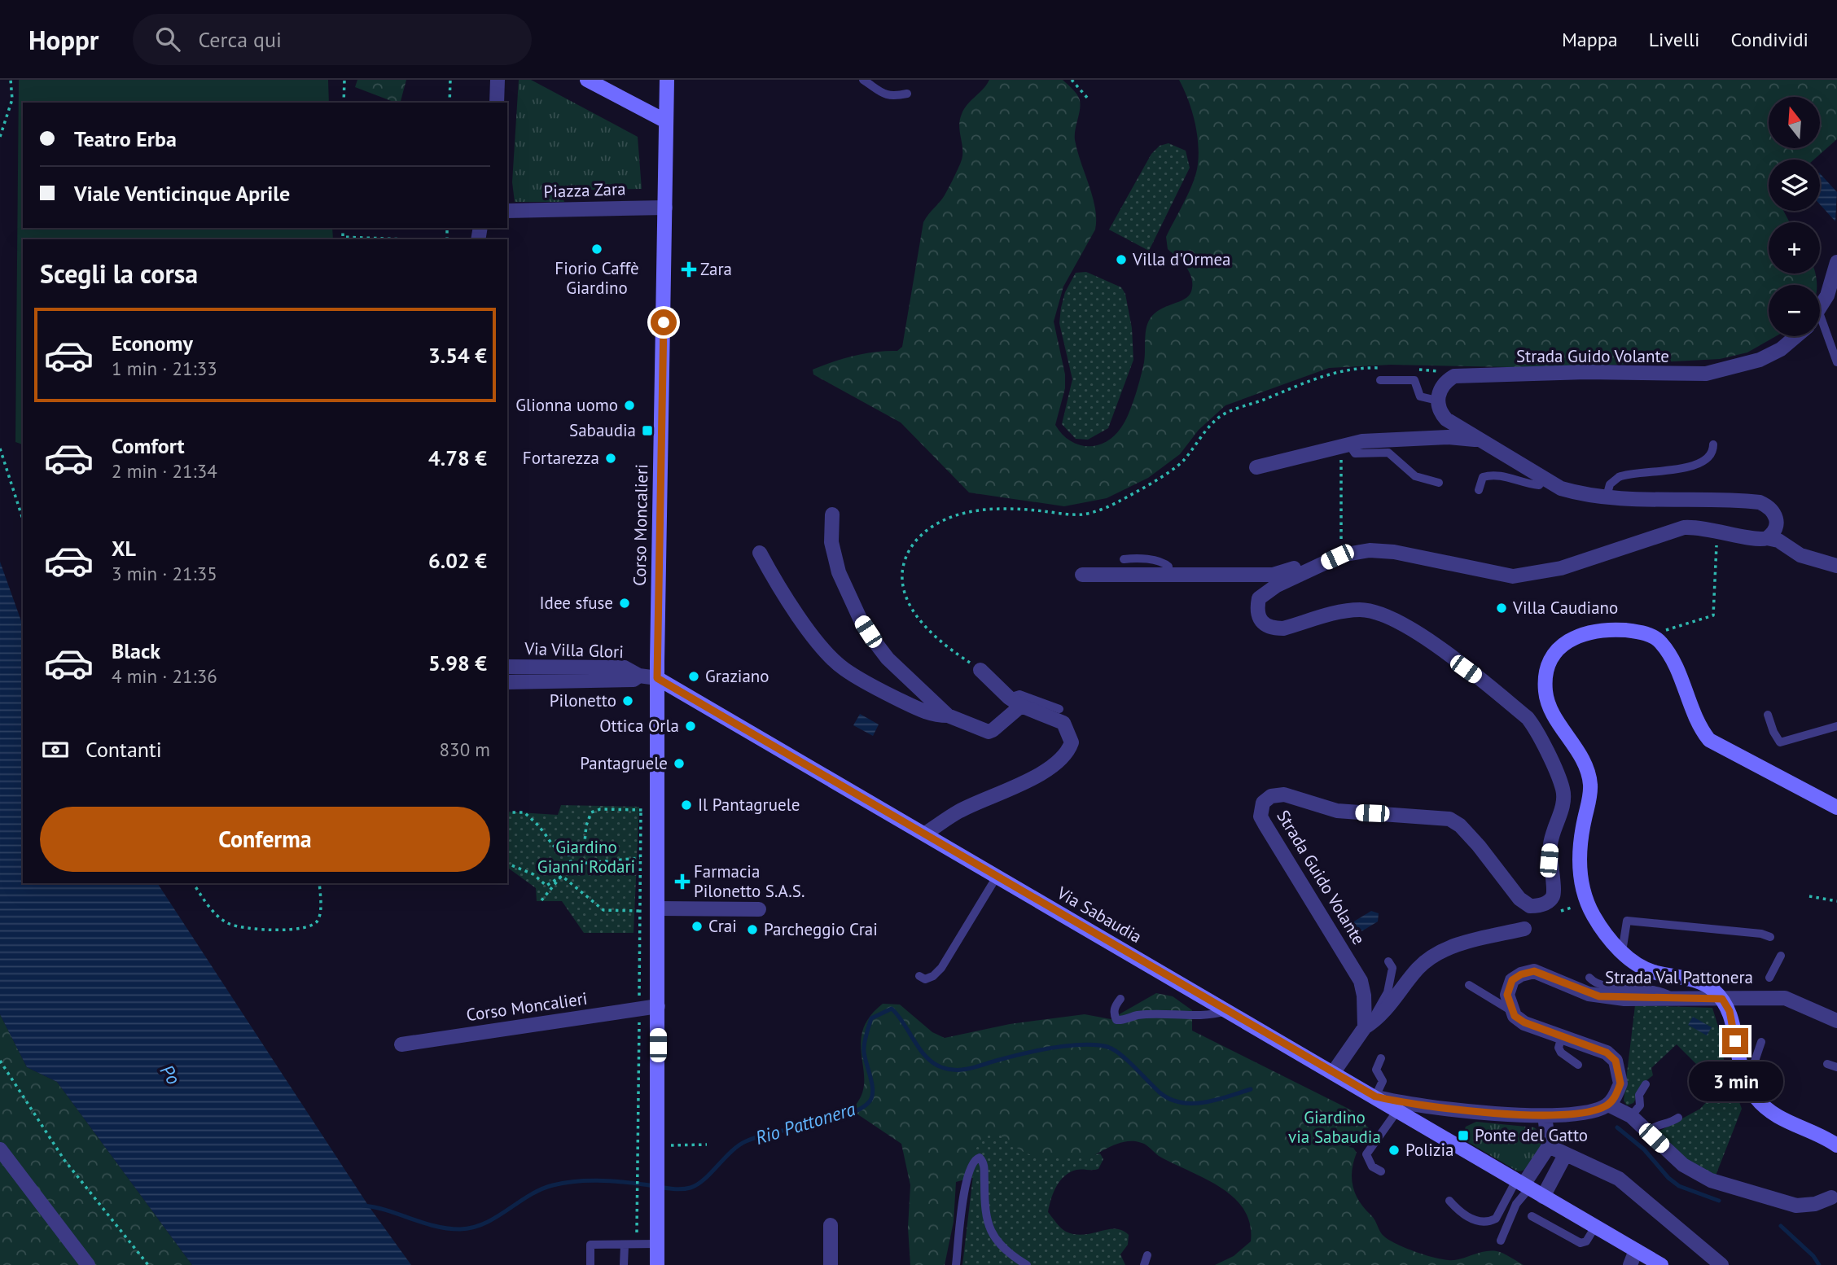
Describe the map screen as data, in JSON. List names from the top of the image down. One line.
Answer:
{"streets":{"street":["Piazza Zara","Strada Guido Volante","Corso Moncalieri","Via Villa Glori","Via Sabaudia","Strada Val Pattonera"]},"crossings":[["Piazza Zara","Corso Moncalieri"],["Corso Moncalieri","Via Villa Glori"],["Corso Moncalieri","Via Sabaudia"],["Via Villa Glori","Via Sabaudia"]],"water":["Po","Rio Pattonera"],"parks":["Giardino Gianni Rodari","Giardino via Sabaudia"],"places":{"other":["Fiorio Caffè Giardino","Villa d'Ormea","Glionna uomo","Fortarezza","Idee sfuse","Villa Caudiano","Graziano","Pilonetto","Ottica Orla","Pantagruele","Il Pantagruele","Crai","Parcheggio Crai","Polizia"],"health":["Zara","Farmacia Pilonetto S.A.S."],"transit":["Sabaudia","Ponte del Gatto"]},"north":"top","page":{"header":"Hoppr","search":"Cerca qui","nav":["Mappa","Livelli","Condividi"],"map_buttons":["+","−"],"banner":["Teatro Erba","Viale Venticinque Aprile"],"heading":"Scegli la corsa","list":[{"name":"Economy","note":"1 min · 21:33","value":"3.54 €"},{"name":"Comfort","note":"2 min · 21:34","value":"4.78 €"},{"name":"XL","note":"3 min · 21:35","value":"6.02 €"},{"name":"Black","note":"4 min · 21:36","value":"5.98 €"}],"pay":["Contanti","830 m"],"buttons":"Conferma","bubble":"3 min"}}
